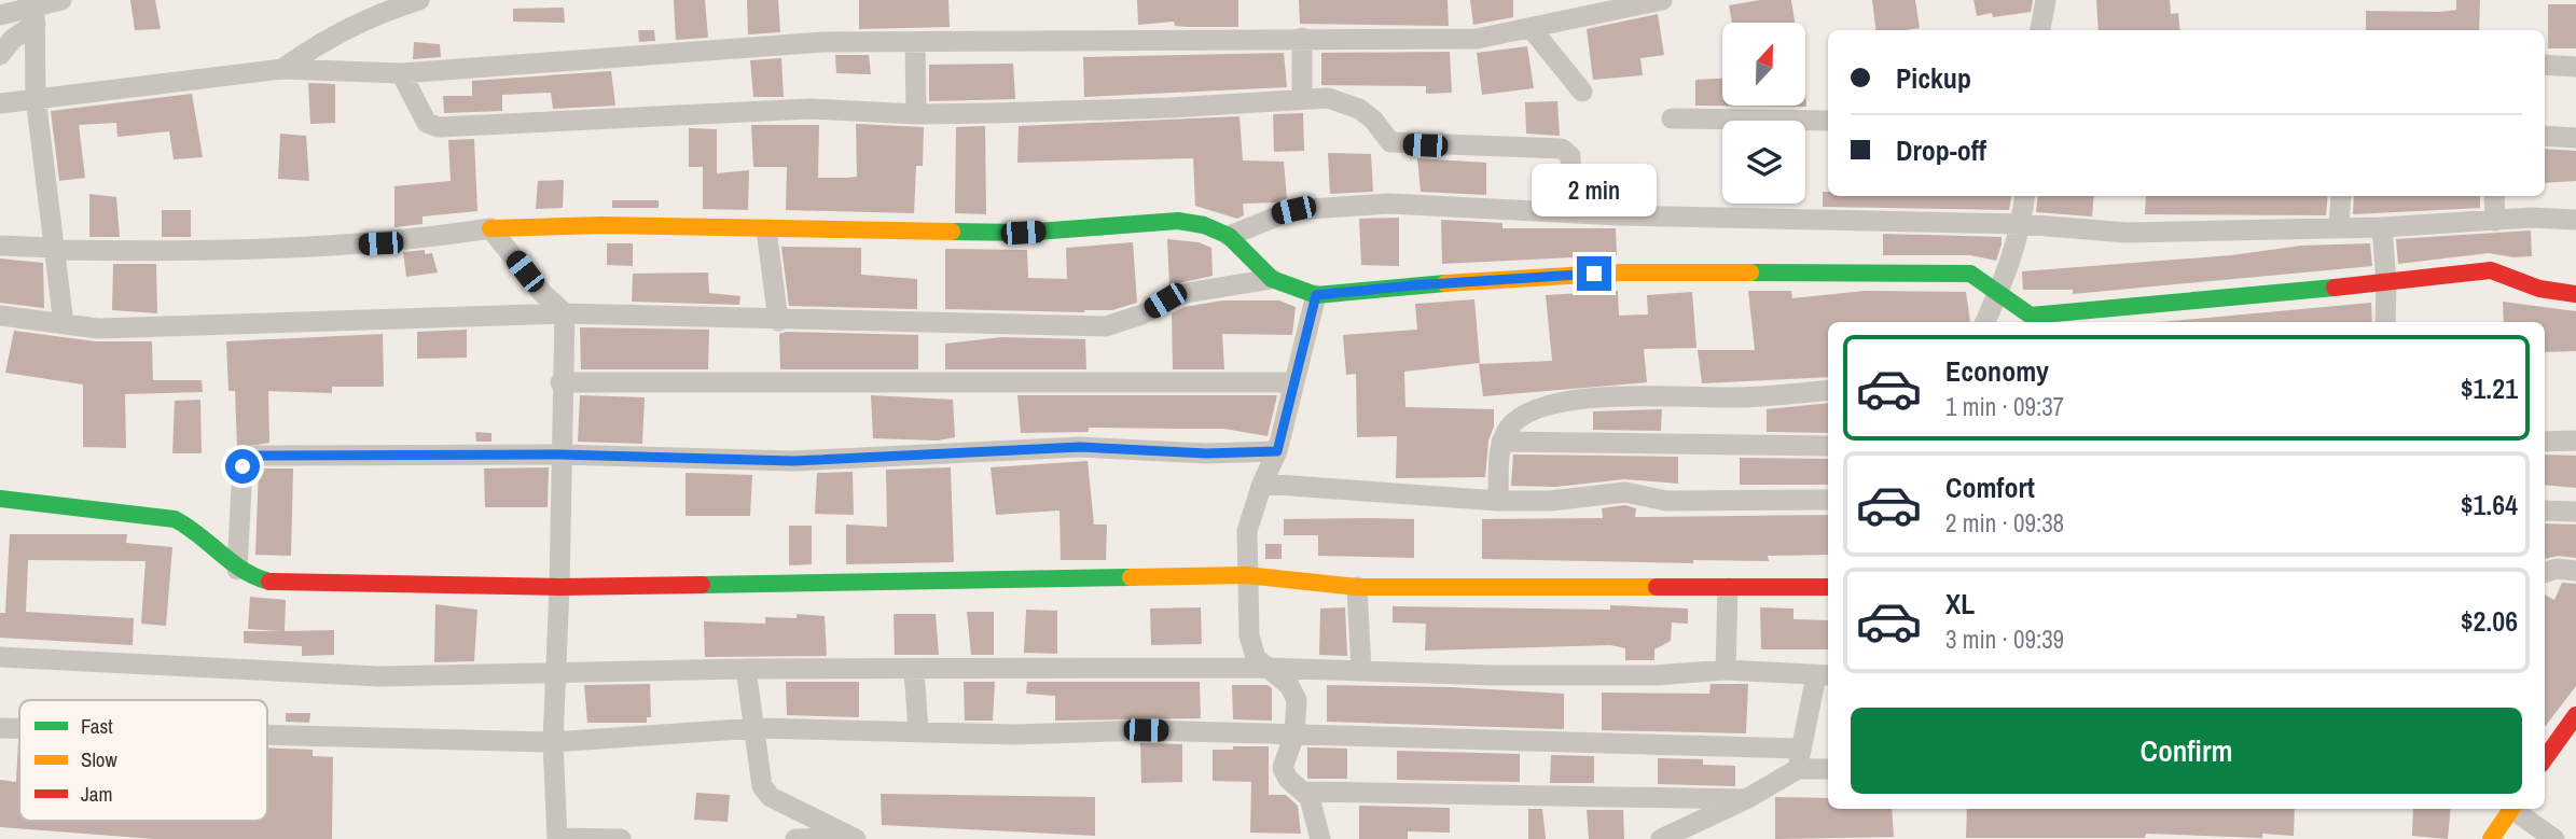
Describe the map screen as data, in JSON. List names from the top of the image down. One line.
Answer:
{"legend":["Fast","Slow","Jam"],"north":"top","page":{"banner":["Pickup","Drop-off"],"bubble":"2 min","list":[{"name":"Economy","note":"1 min · 09:37","value":"$1.21"},{"name":"Comfort","note":"2 min · 09:38","value":"$1.64"},{"name":"XL","note":"3 min · 09:39","value":"$2.06"}],"buttons":"Confirm"}}
